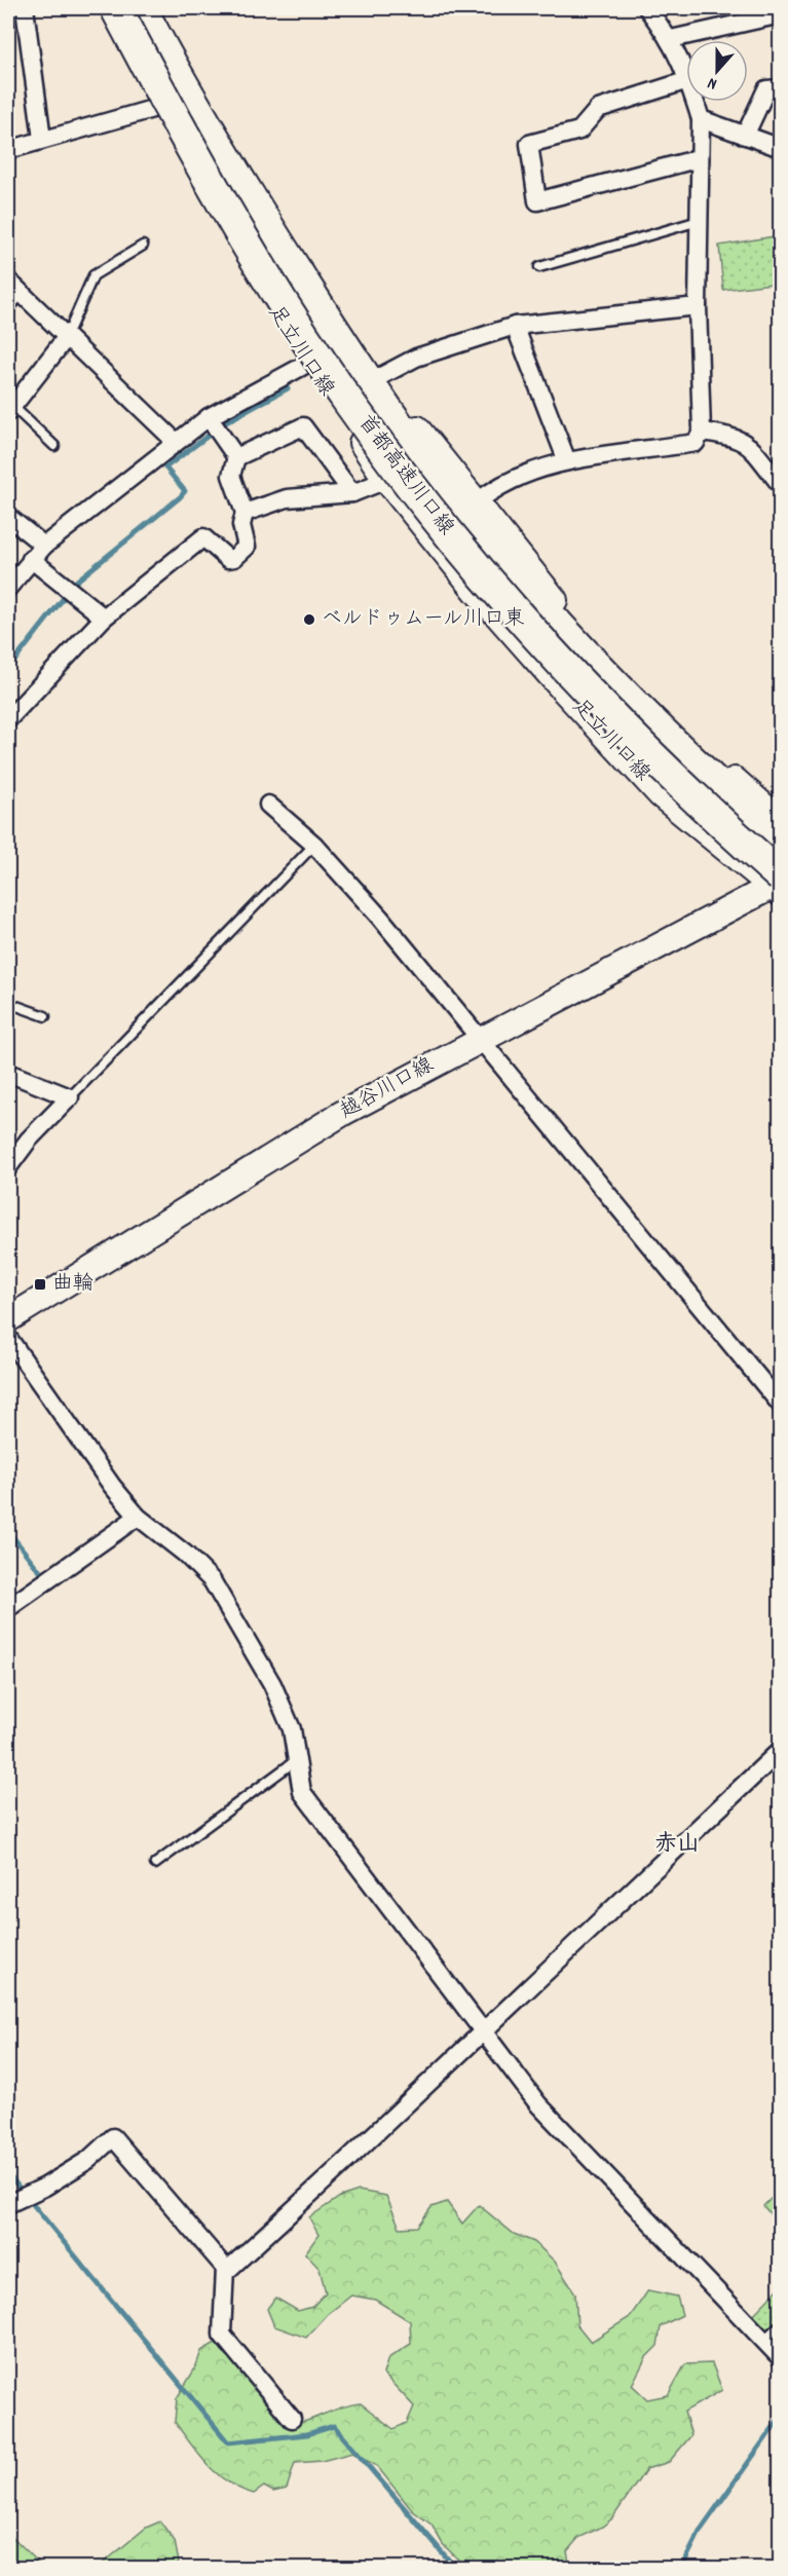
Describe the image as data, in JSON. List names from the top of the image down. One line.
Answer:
{"streets":{"highway":["首都高速川口線"],"main road":["足立川口線","越谷川口線"]},"crossings":[["足立川口線","首都高速川口線"],["足立川口線","越谷川口線"],["首都高速川口線","越谷川口線"]],"districts":["赤山"],"places":{"other":["ベルドゥムール川口東"],"transit":["曲輪"]},"north":"bottom"}
